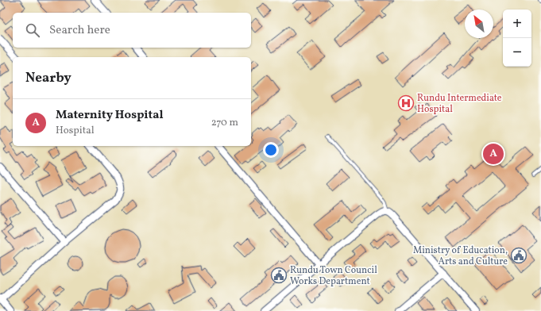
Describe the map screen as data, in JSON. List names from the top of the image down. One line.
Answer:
{"places":{"hospital":["Rundu Intermediate Hospital"],"public building":["Ministry of Education, Arts and Culture","Rundu Town Council Works Department"]},"north":"top left","page":{"map_buttons":["+","−"],"search":"Search here","heading":"Nearby","list":[{"mark":"A","name":"Maternity Hospital","note":"Hospital","value":"270 m"}],"pins":"A"}}
